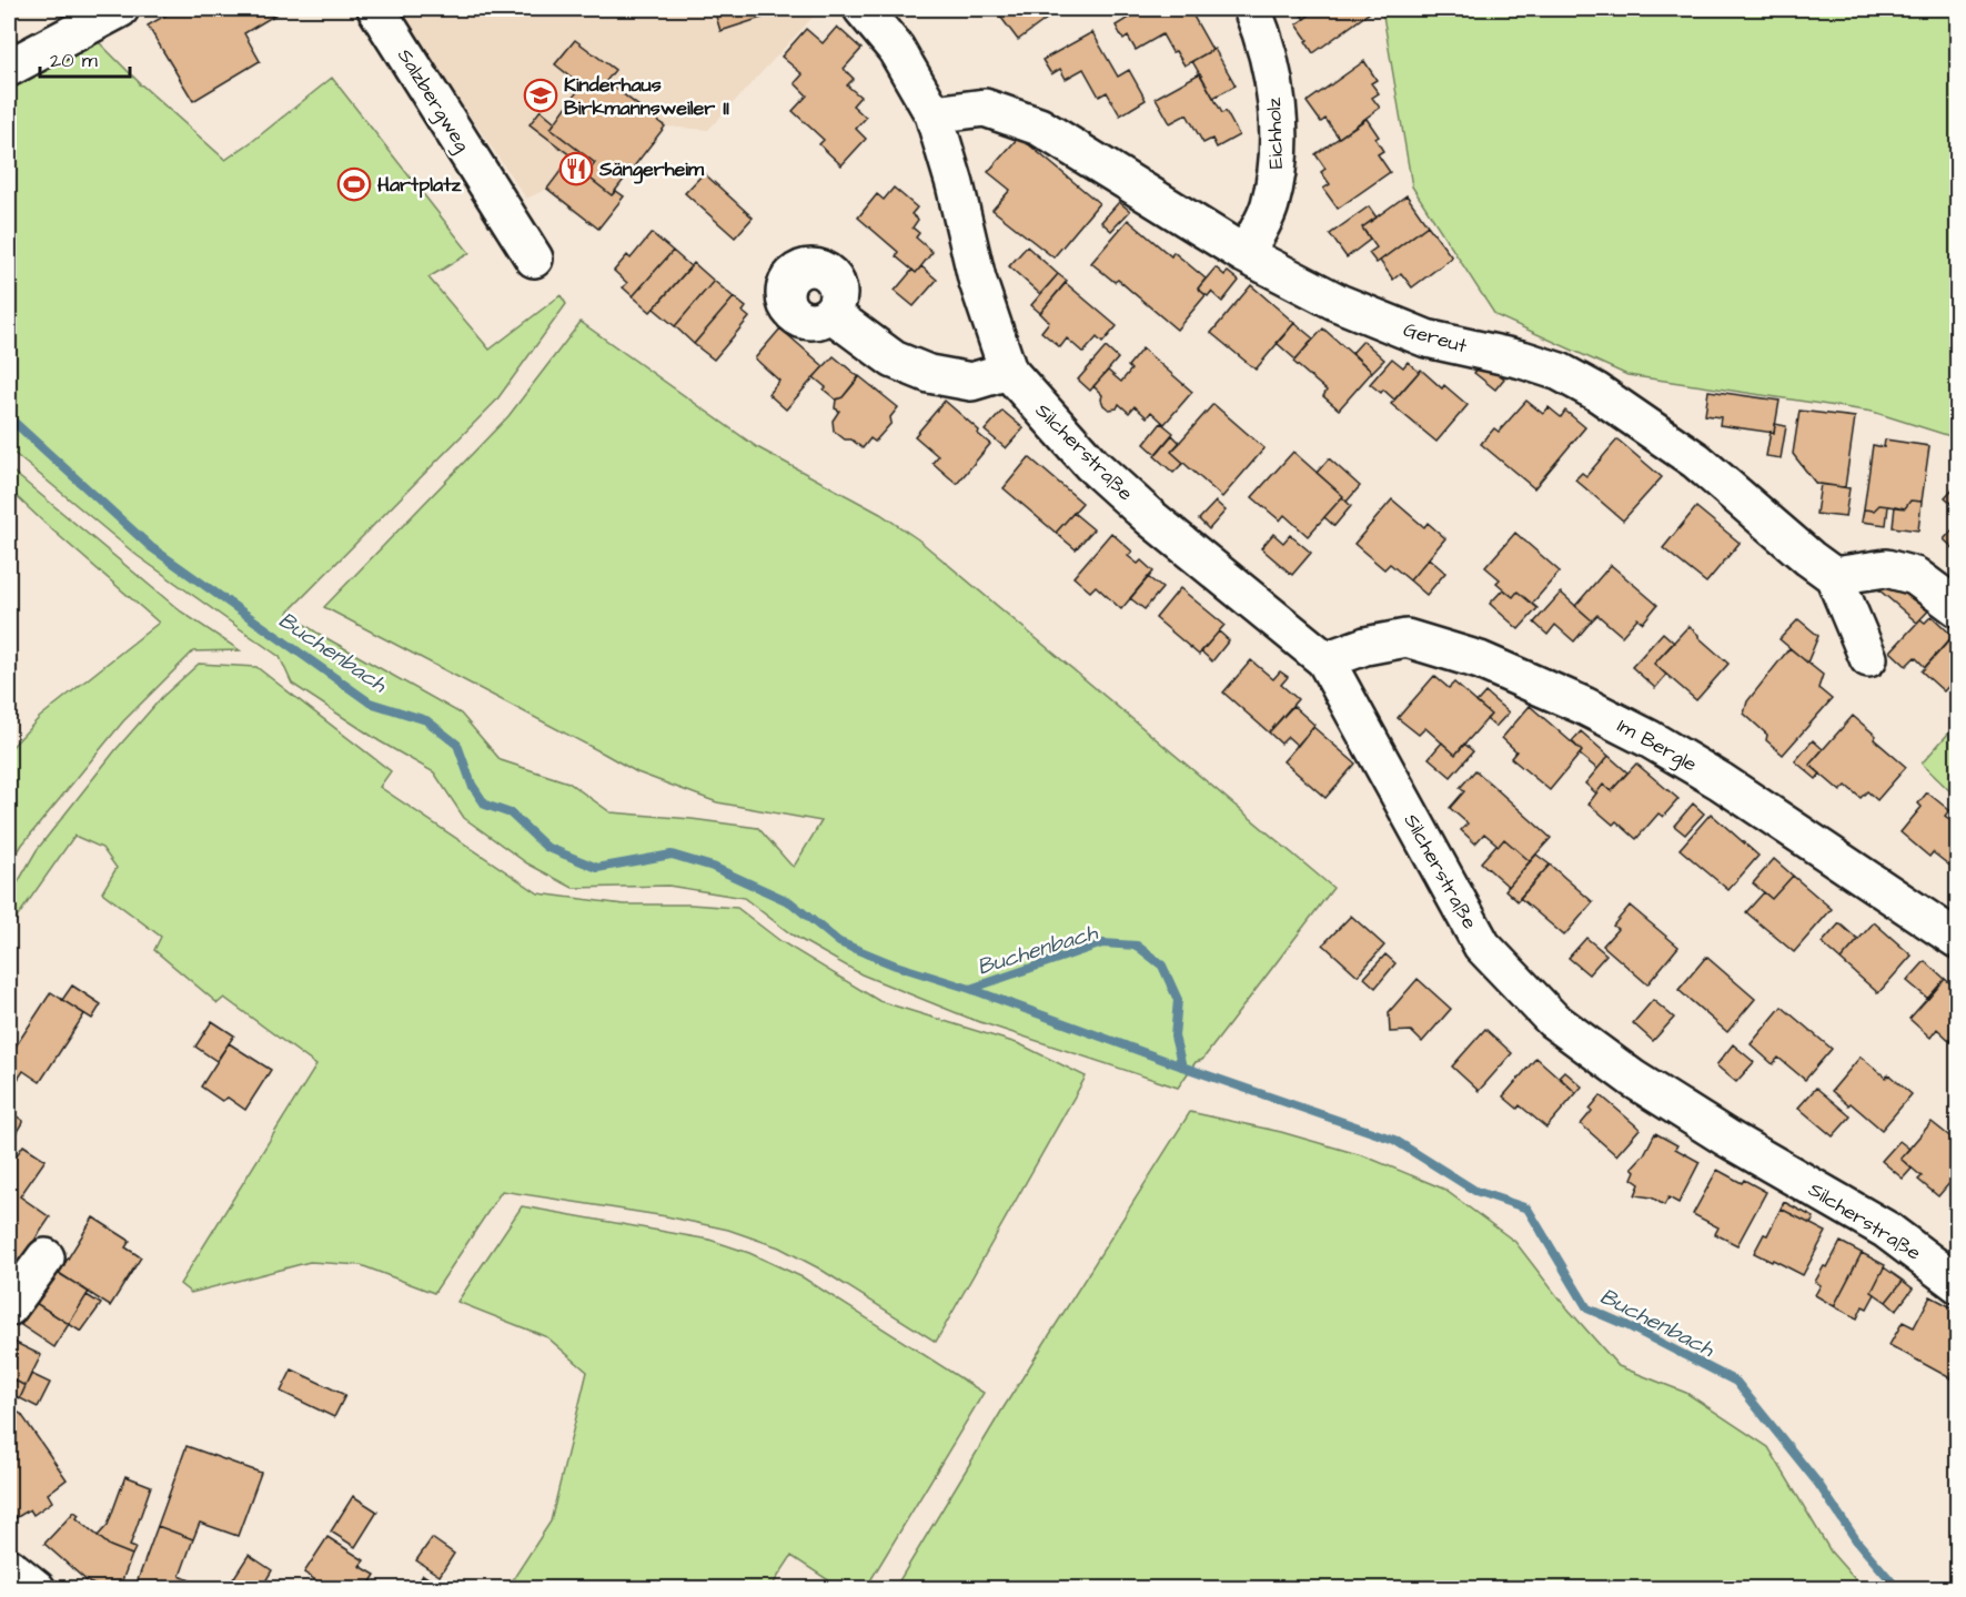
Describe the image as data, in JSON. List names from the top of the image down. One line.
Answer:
{"streets":{"street":["Salzbergweg","Eichholz","Gereut","Silcherstraße","Im Bergle"]},"crossings":[["Eichholz","Gereut"],["Gereut","Silcherstraße"],["Silcherstraße","Im Bergle"]],"water":["Buchenbach"],"places":{"school or university":["Kinderhaus Birkmannsweiler II"],"restaurant":["Sängerheim"],"sports":["Hartplatz"]},"scale_bar":"20 m"}
